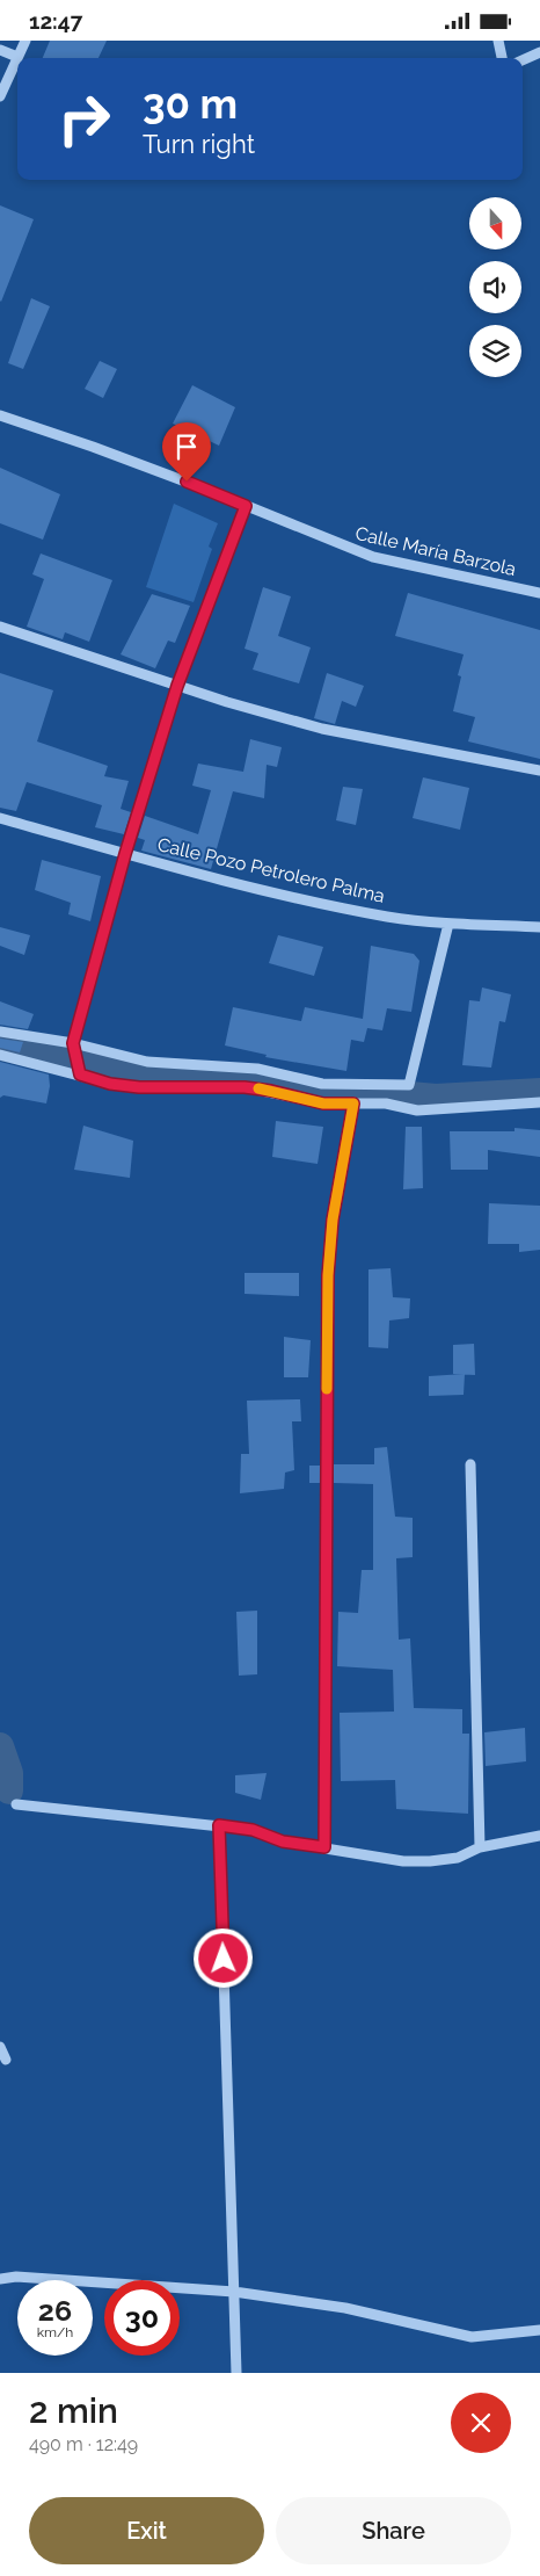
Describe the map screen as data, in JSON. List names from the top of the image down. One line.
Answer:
{"streets":{"street":["Calle María Barzola","Calle Pozo Petrolero Palma"]},"north":"bottom","page":{"status":"12:47","turn":["30 m","Turn right"],"speed":"26 km/h","limit":"30","heading":["2 min","490 m · 12:49"],"buttons":["Exit","Share"]}}
